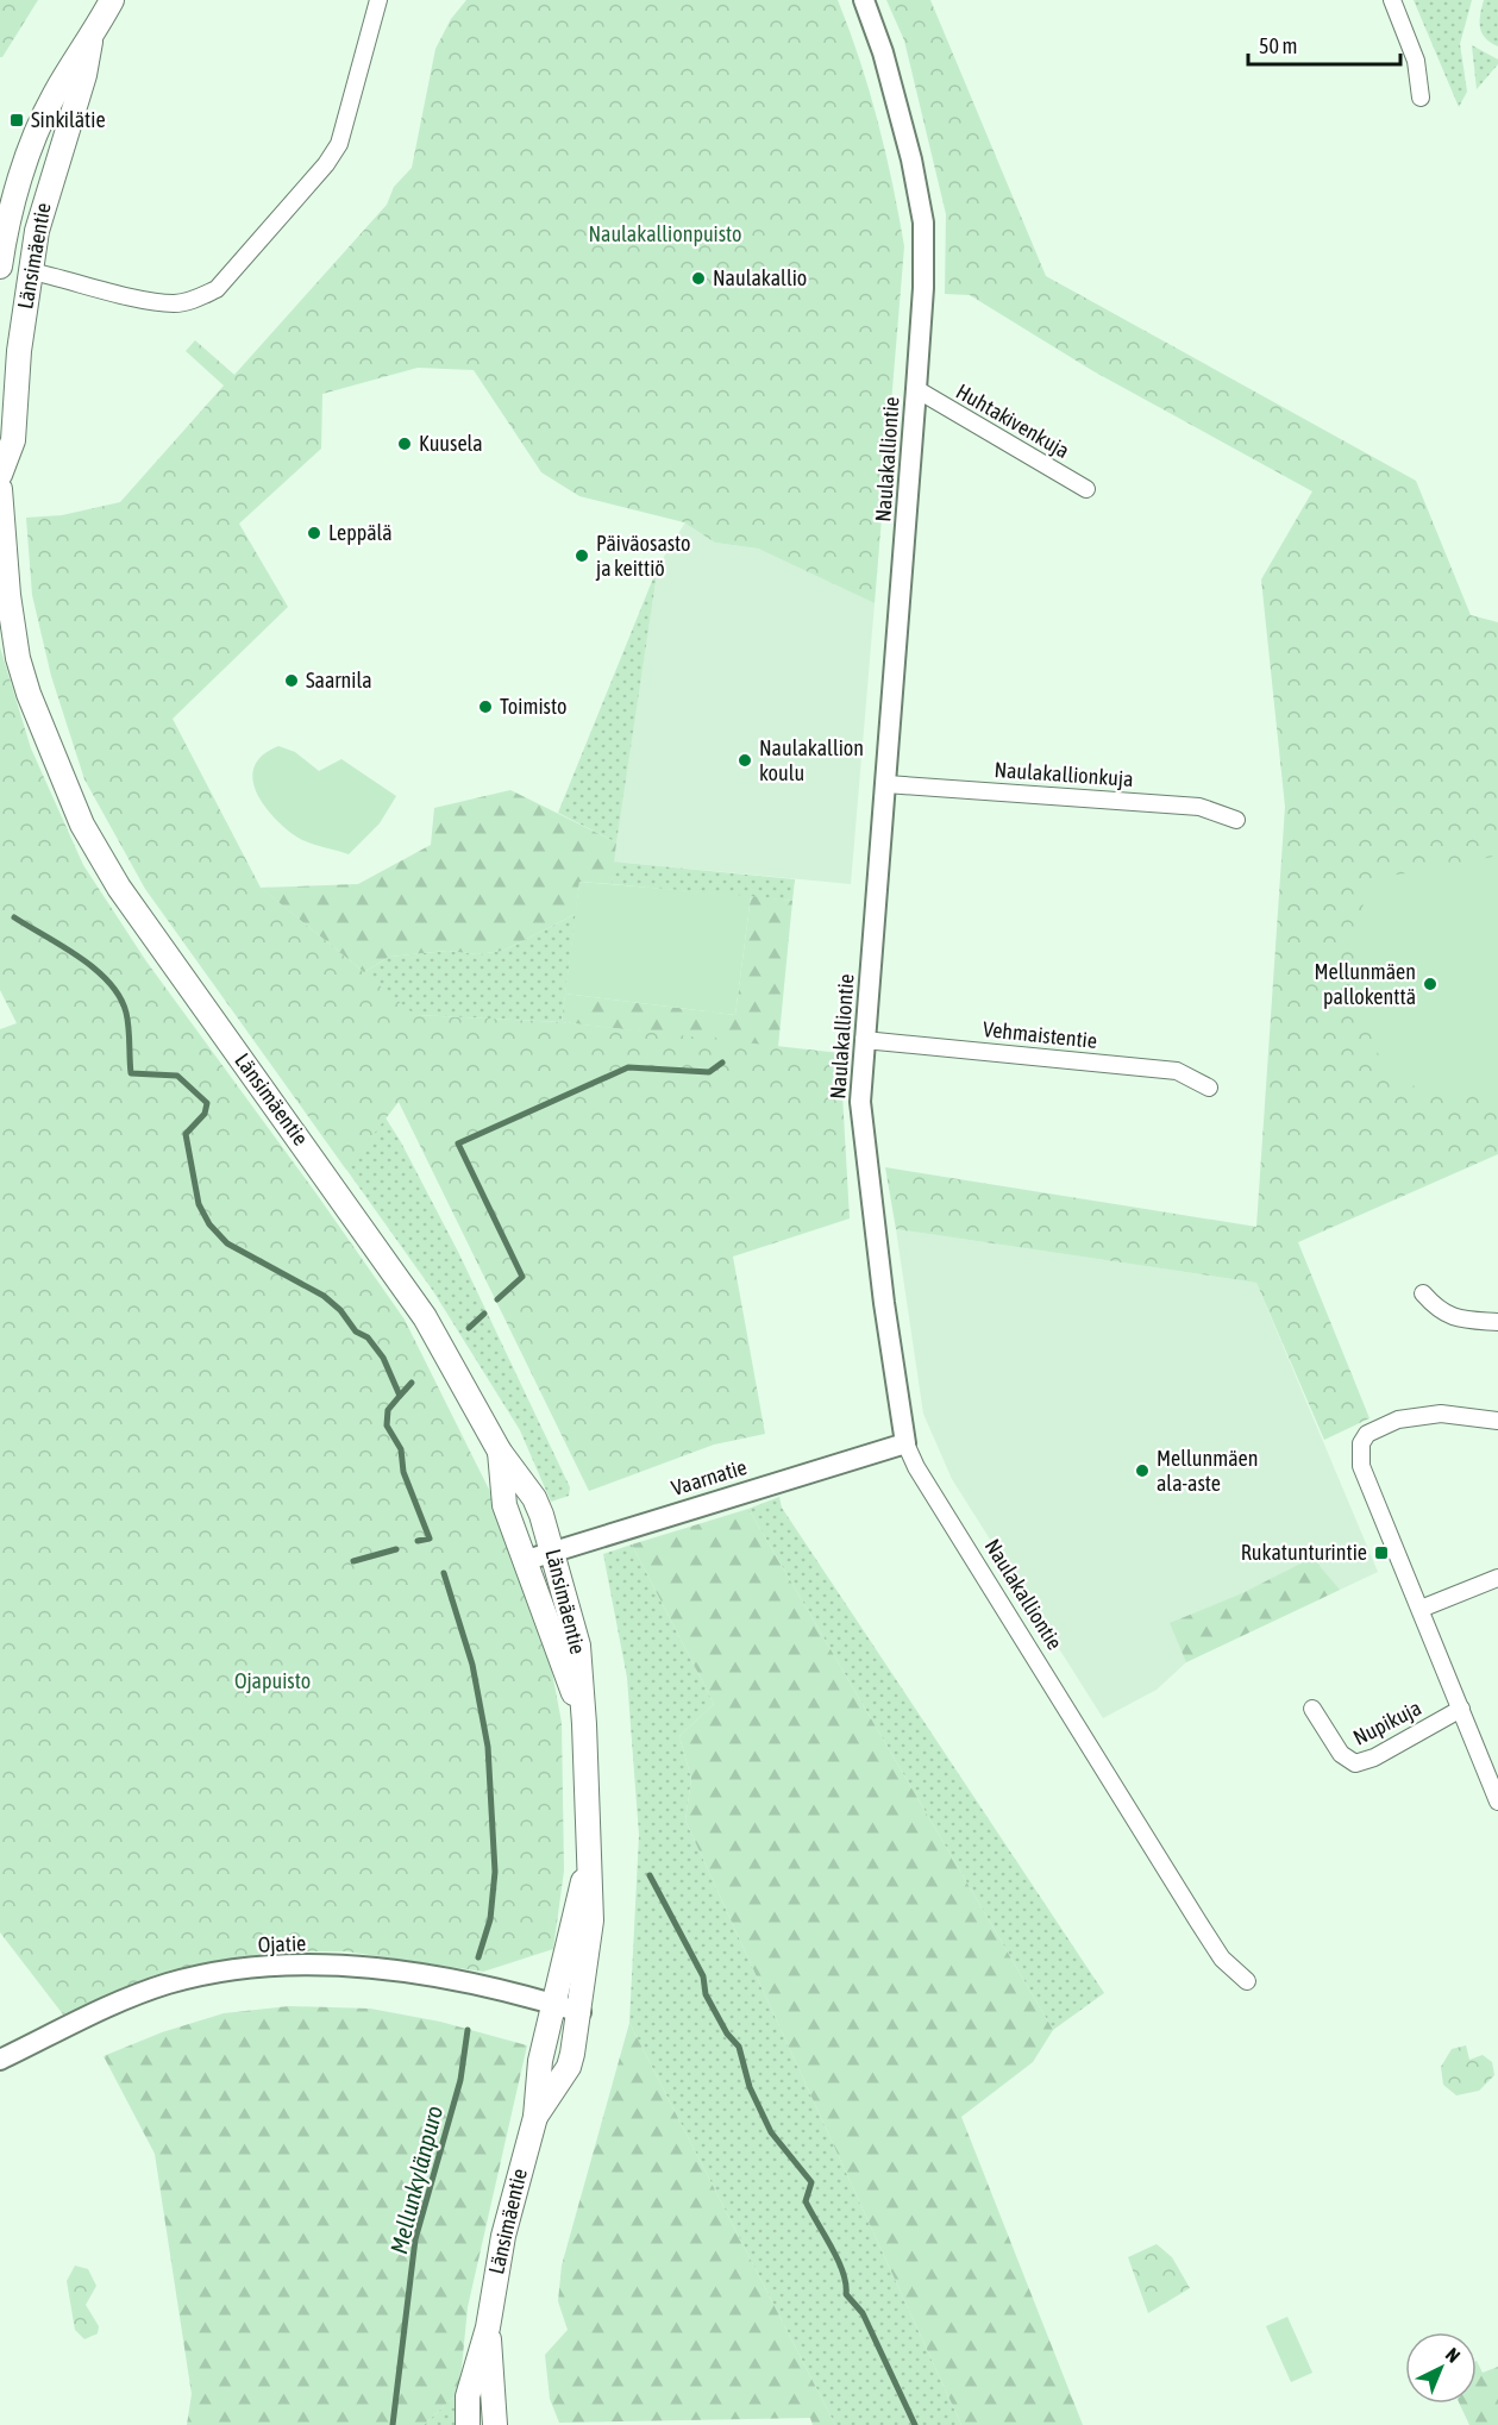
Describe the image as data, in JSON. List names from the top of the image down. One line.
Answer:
{"streets":{"main road":["Länsimäentie"],"street":["Huhtakivenkuja","Naulakalliontie","Naulakallionkuja","Vehmaistentie","Vaarnatie","Nupikuja","Ojatie"]},"crossings":[["Länsimäentie","Vaarnatie"],["Länsimäentie","Ojatie"],["Huhtakivenkuja","Naulakalliontie"],["Naulakalliontie","Naulakallionkuja"],["Naulakalliontie","Vehmaistentie"],["Naulakalliontie","Vaarnatie"]],"water":["Mellunkylänpuro"],"parks":["Naulakallionpuisto","Ojapuisto"],"places":{"transit":["Sinkilätie","Rukatunturintie"],"other":["Naulakallio","Kuusela","Leppälä","Päiväosasto ja keittiö","Saarnila","Toimisto","Naulakallion koulu","Mellunmäen pallokenttä","Mellunmäen ala-aste"]},"scale_bar":"50 m","north":"top right"}
